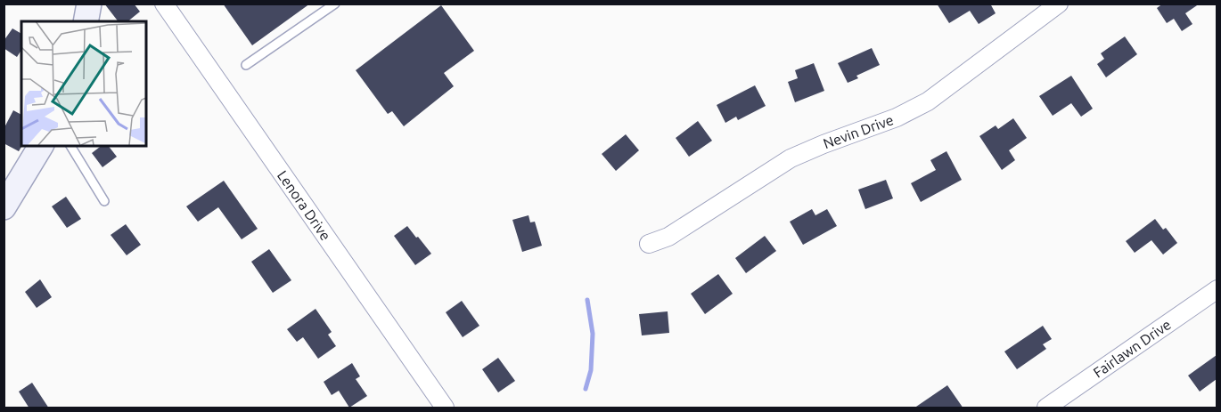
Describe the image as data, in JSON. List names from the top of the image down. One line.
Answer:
{"streets":{"street":["Nevin Drive","Lenora Drive","Fairlawn Drive"]}}
